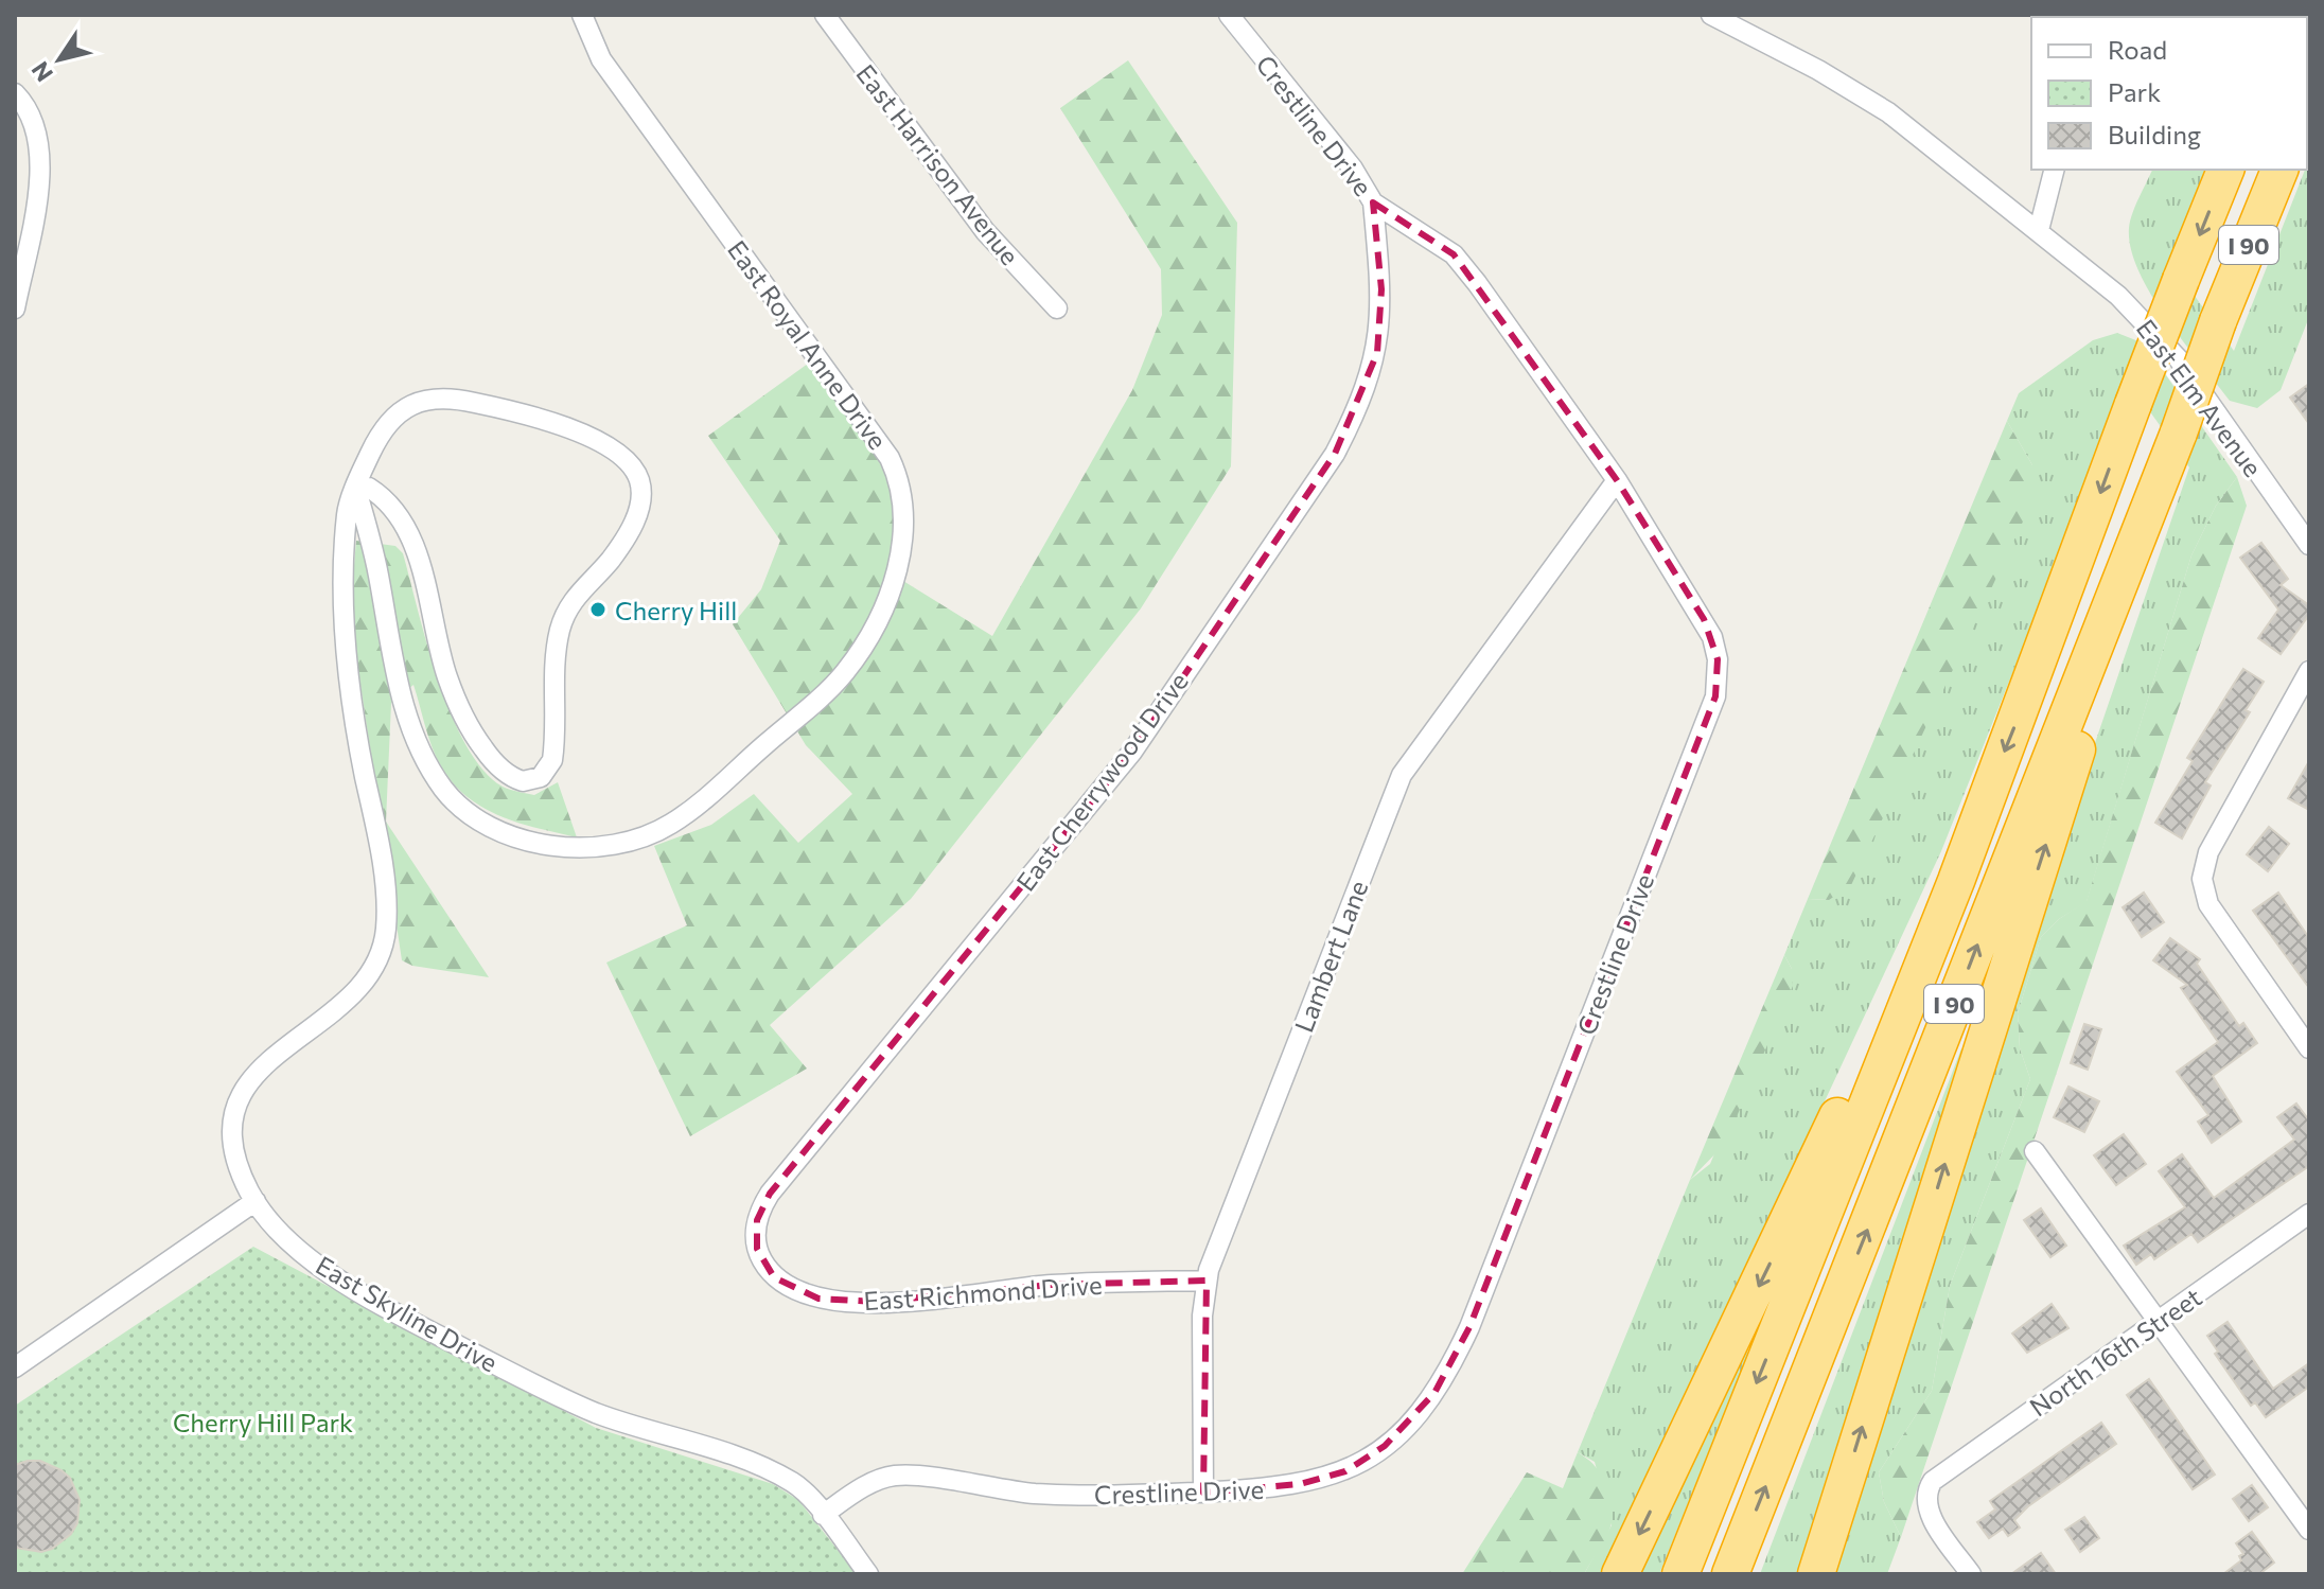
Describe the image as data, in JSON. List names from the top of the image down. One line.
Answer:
{"streets":{"highway":["I 90"],"street":["Crestline Drive","East Harrison Avenue","East Royal Anne Drive","East Elm Avenue","East Cherrywood Drive","Lambert Lane","East Richmond Drive","East Skyline Drive","North 16th Street"]},"crossings":[["Crestline Drive","East Cherrywood Drive"],["Crestline Drive","Lambert Lane"],["Crestline Drive","East Skyline Drive"],["East Royal Anne Drive","East Skyline Drive"],["East Cherrywood Drive","East Richmond Drive"],["Lambert Lane","East Richmond Drive"]],"parks":["Cherry Hill Park"],"places":["Cherry Hill"],"legend":["Road","Park","Building"],"north":"bottom left"}
